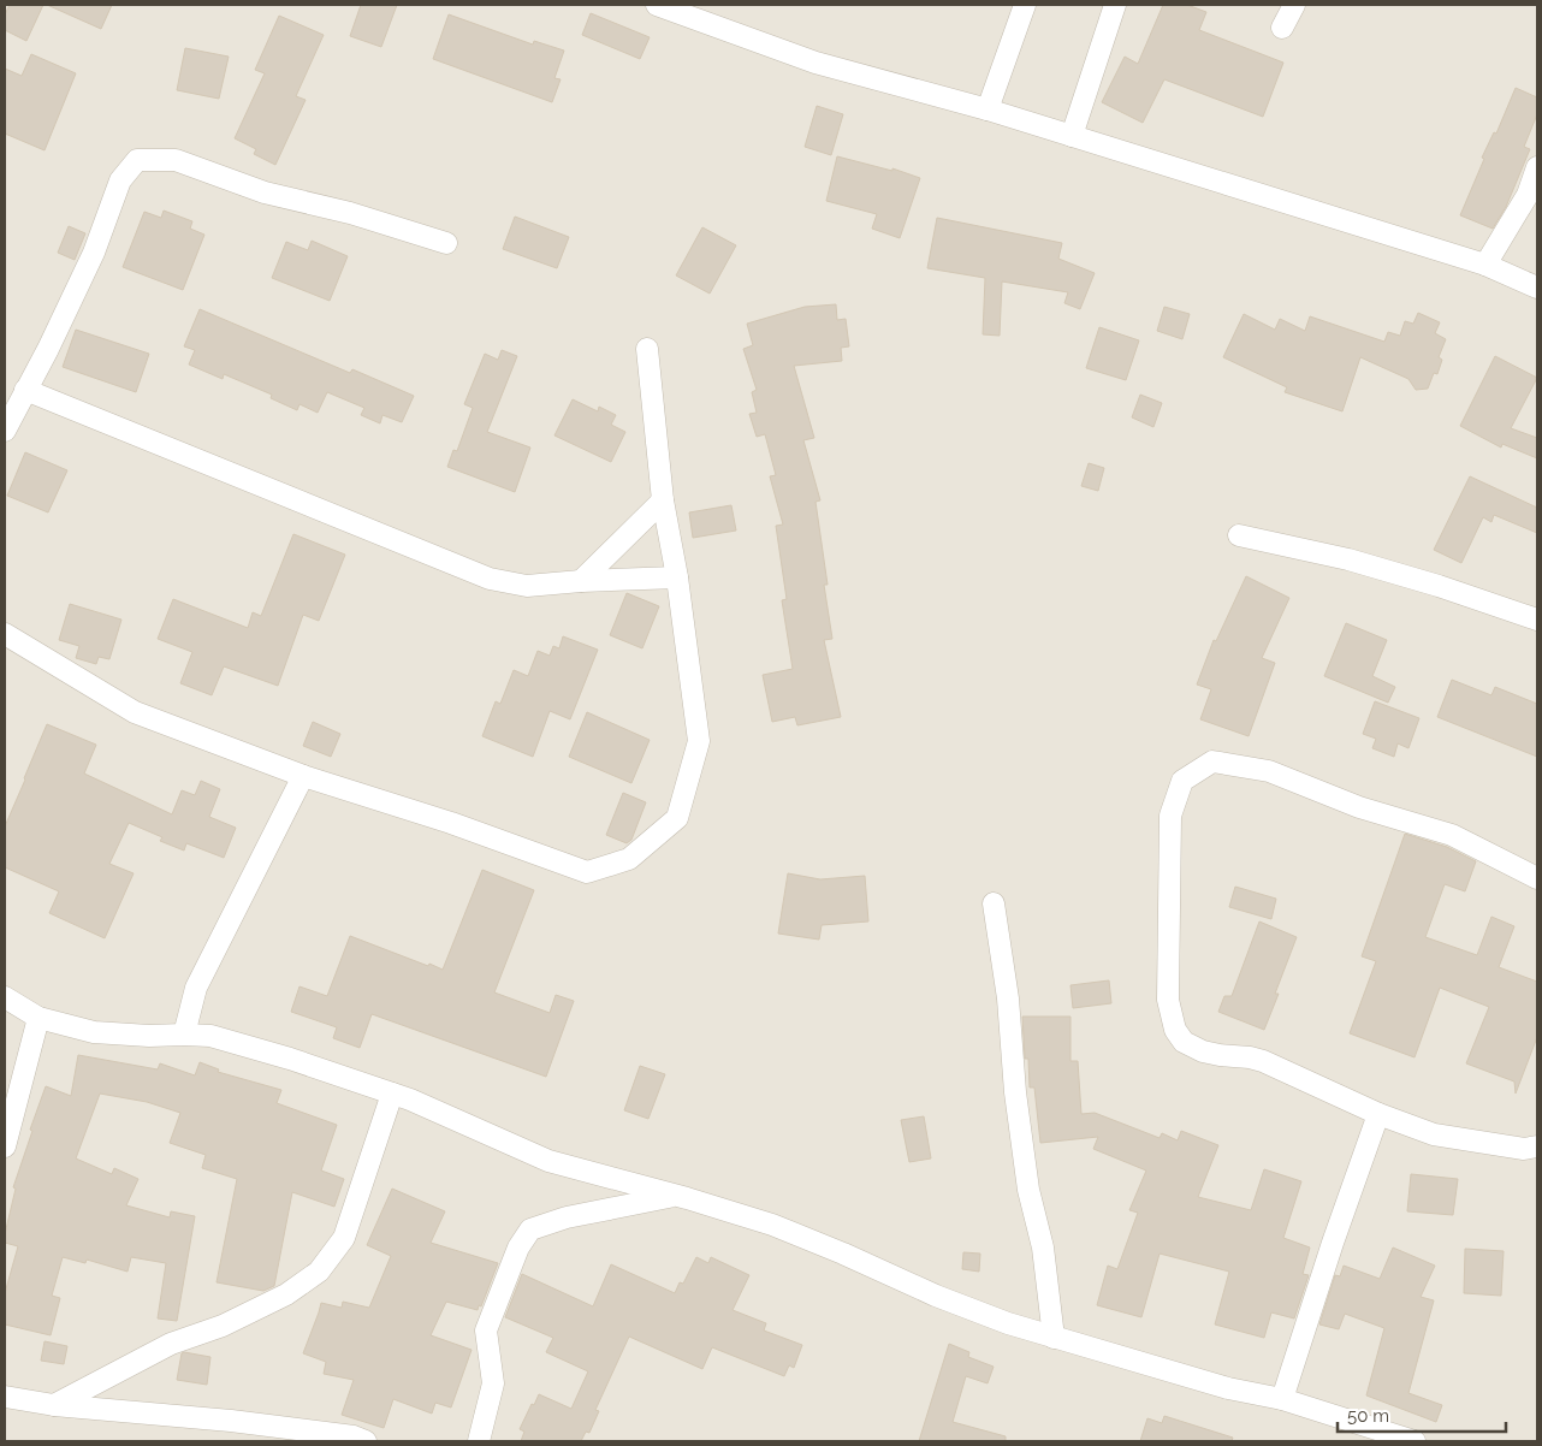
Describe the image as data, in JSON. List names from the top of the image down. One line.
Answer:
{"scale_bar":"50 m"}
